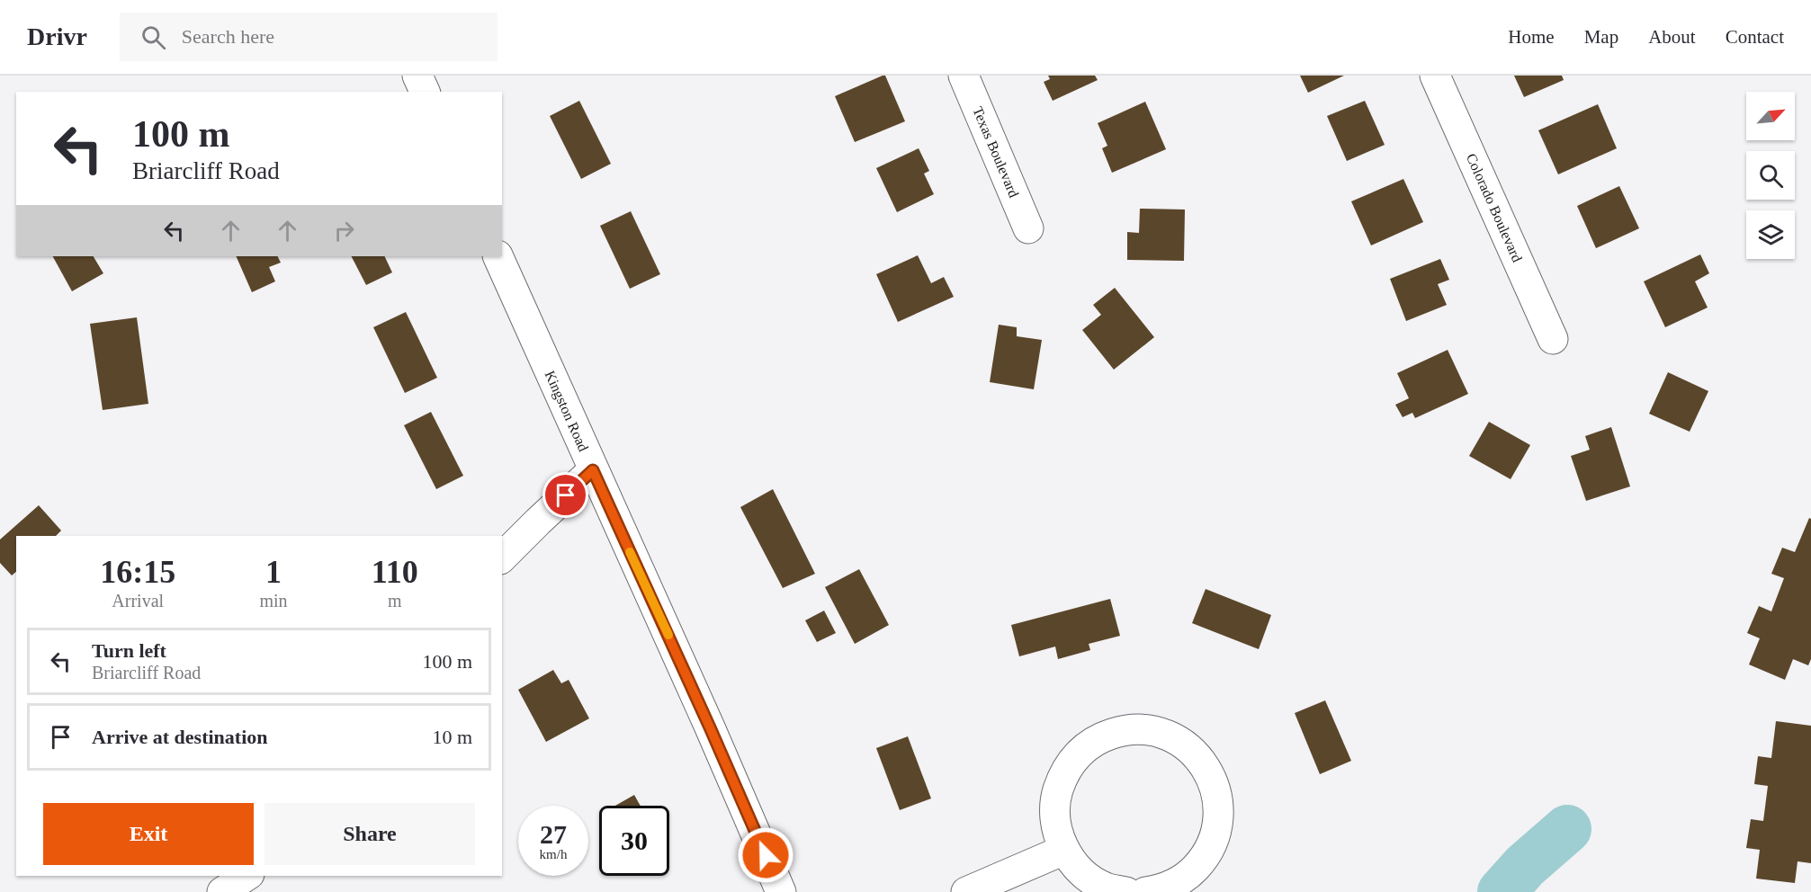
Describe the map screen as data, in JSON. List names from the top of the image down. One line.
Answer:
{"streets":{"street":["Texas Boulevard","Colorado Boulevard","Kingston Road"]},"north":"top right","page":{"header":"Drivr","search":"Search here","nav":["Home","Map","About","Contact"],"turn":["100 m","Briarcliff Road"],"eta":["16:15","Arrival","1","min","110","m"],"list":[{"name":"Turn left","note":"Briarcliff Road","value":"100 m"},{"name":"Arrive at destination","value":"10 m"}],"buttons":["Exit","Share"],"speed":"27 km/h","limit":"30"}}
